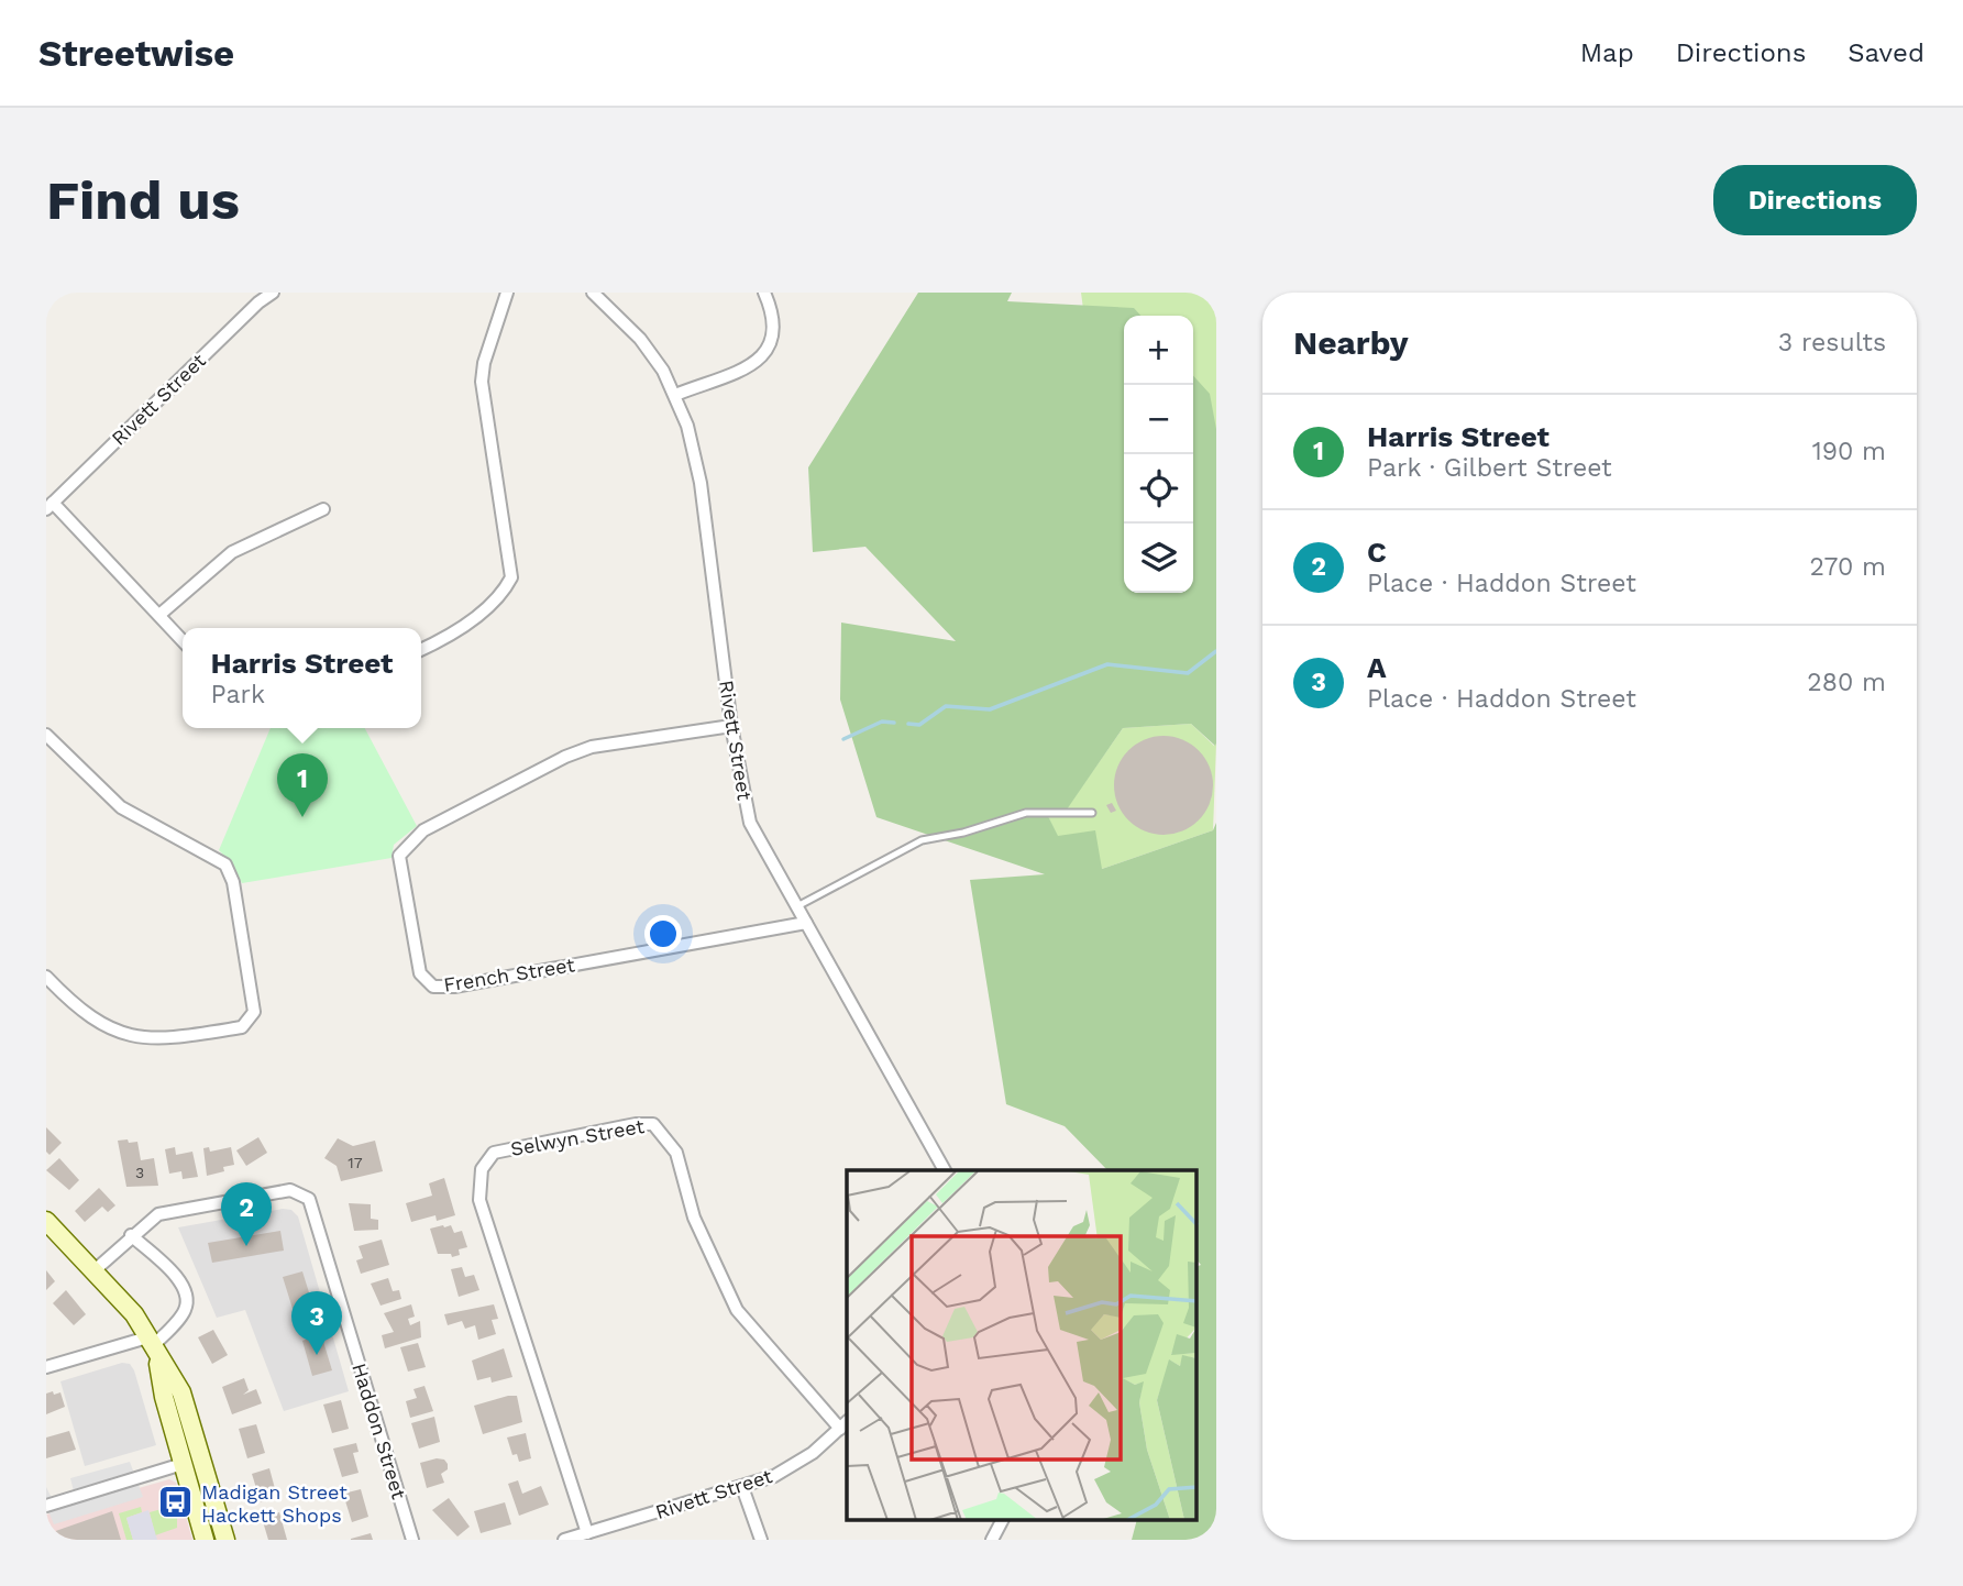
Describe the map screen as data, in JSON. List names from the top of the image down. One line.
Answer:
{"streets":{"street":["Rivett Street","French Street","Selwyn Street","Haddon Street"]},"crossings":[["Rivett Street","French Street"],["Rivett Street","Selwyn Street"]],"places":{"bus stop":["Madigan Street Hackett Shops"]},"house_numbers":["17","3"],"page":{"header":"Streetwise","nav":["Map","Directions","Saved"],"buttons":"Directions","title":"Find us","heading":["Nearby","3 results"],"map_buttons":["+","−"],"list":[{"mark":"1","name":"Harris Street","note":"Park · Gilbert Street","value":"190 m"},{"mark":"2","name":"C","note":"Place · Haddon Street","value":"270 m"},{"mark":"3","name":"A","note":"Place · Haddon Street","value":"280 m"}],"popup":["Harris Street","Park"],"pins":["1","2","3"]}}
